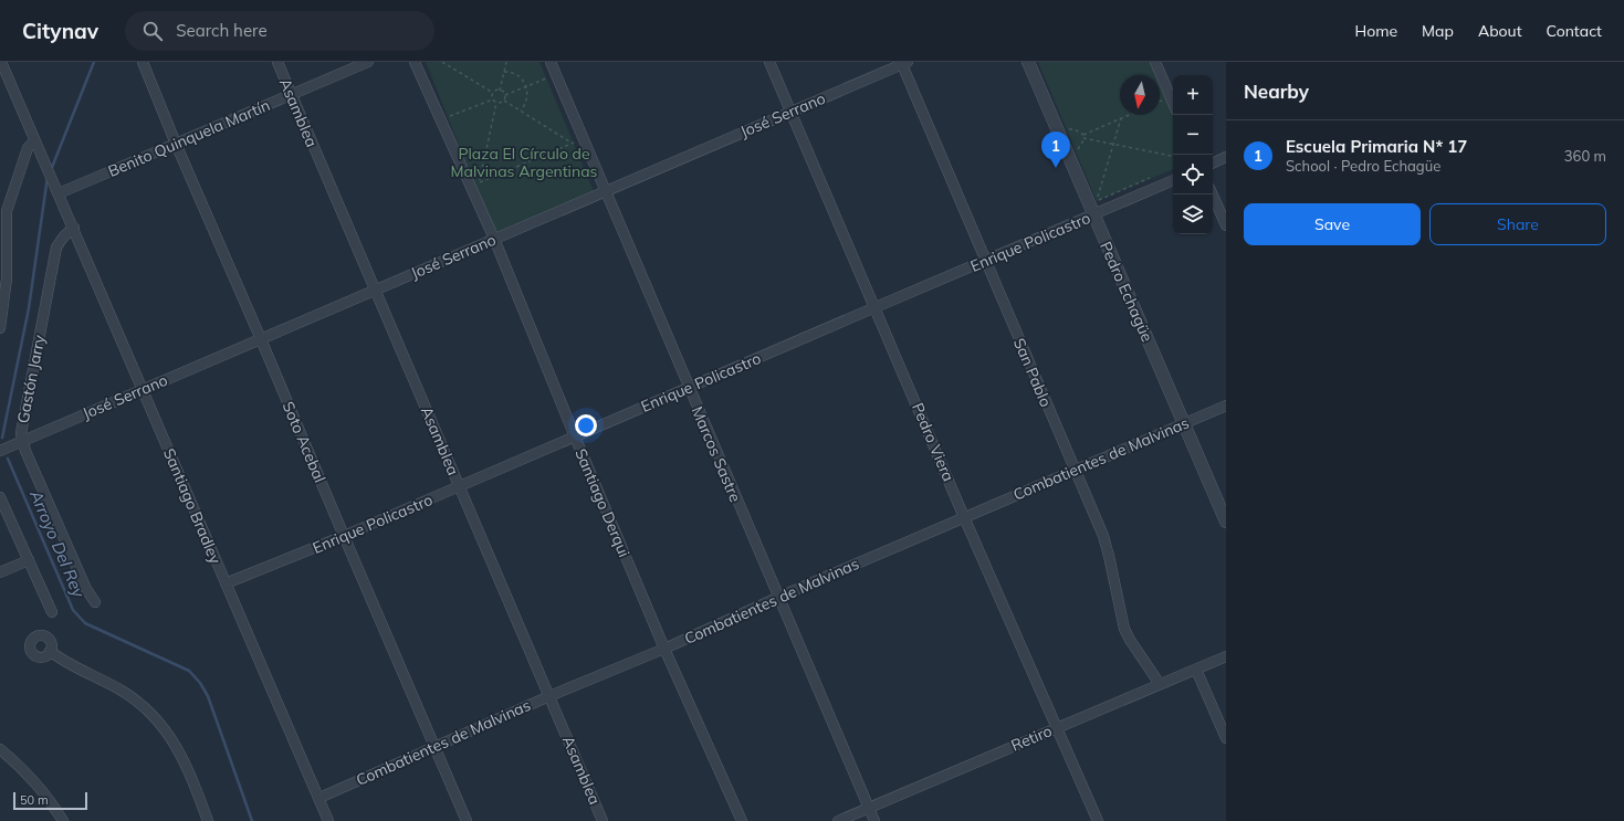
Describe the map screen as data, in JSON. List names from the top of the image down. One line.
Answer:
{"streets":{"street":["Asamblea","José Serrano","Benito Quinquela Martín","Enrique Policastro","Pedro Echagüe","San Pablo","Gastón Jarry","Soto Acebal","Pedro Viera","Marcos Sastre","Combatientes de Malvinas","Santiago Derqui","Santiago Bradley","Retiro"]},"crossings":[["Asamblea","José Serrano"],["Asamblea","Benito Quinquela Martín"],["Asamblea","Enrique Policastro"],["Asamblea","Combatientes de Malvinas"],["José Serrano","San Pablo"],["José Serrano","Gastón Jarry"],["José Serrano","Soto Acebal"],["José Serrano","Pedro Viera"],["José Serrano","Marcos Sastre"],["José Serrano","Santiago Derqui"],["José Serrano","Santiago Bradley"],["Benito Quinquela Martín","Soto Acebal"],["Benito Quinquela Martín","Santiago Bradley"],["Enrique Policastro","Pedro Echagüe"],["Enrique Policastro","San Pablo"],["Enrique Policastro","Soto Acebal"],["Enrique Policastro","Pedro Viera"],["Enrique Policastro","Marcos Sastre"],["Enrique Policastro","Santiago Derqui"],["Enrique Policastro","Santiago Bradley"],["Pedro Echagüe","Combatientes de Malvinas"],["San Pablo","Combatientes de Malvinas"],["San Pablo","Retiro"],["Gastón Jarry","Santiago Bradley"],["Soto Acebal","Combatientes de Malvinas"],["Pedro Viera","Combatientes de Malvinas"],["Pedro Viera","Retiro"],["Marcos Sastre","Combatientes de Malvinas"],["Marcos Sastre","Retiro"],["Combatientes de Malvinas","Santiago Derqui"],["Combatientes de Malvinas","Santiago Bradley"]],"water":["Arroyo Del Rey"],"parks":["Plaza El Círculo de Malvinas Argentinas"],"scale_bar":"50 m","north":"bottom","page":{"header":"Citynav","search":"Search here","nav":["Home","Map","About","Contact"],"heading":"Nearby","map_buttons":["+","−"],"list":[{"mark":"1","name":"Escuela Primaria N* 17","note":"School · Pedro Echagüe","value":"360 m"}],"pins":"1","buttons":["Save","Share"],"scale":"50 m"}}
